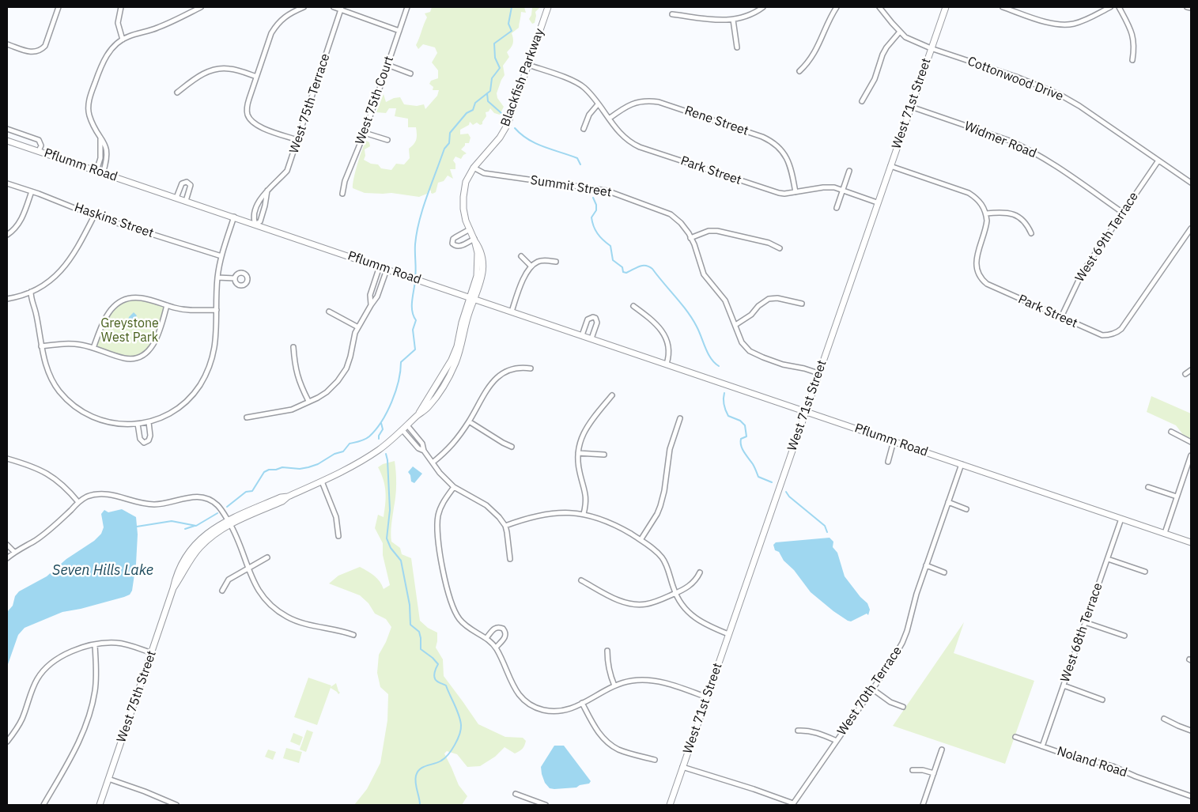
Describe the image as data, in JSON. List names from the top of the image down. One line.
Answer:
{"streets":{"main road":["Blackfish Parkway","West 71st Street","Pflumm Road","West 75th Street"],"street":["Cottonwood Drive","West 75th Court","West 75th Terrace","Rene Street","Widmer Road","Park Street","Summit Street","Haskins Street","West 69th Terrace","West 68th Terrace","West 70th Terrace","Noland Road"]},"crossings":[["Blackfish Parkway","Pflumm Road"],["Blackfish Parkway","Park Street"],["Blackfish Parkway","Summit Street"],["Blackfish Parkway","West 75th Street"],["Cottonwood Drive","West 71st Street"],["Cottonwood Drive","West 69th Terrace"],["West 75th Terrace","Pflumm Road"],["West 71st Street","Widmer Road"],["West 71st Street","Pflumm Road"],["West 71st Street","Park Street"],["West 71st Street","Summit Street"],["Rene Street","Park Street"],["Widmer Road","West 69th Terrace"],["Pflumm Road","West 68th Terrace"],["Pflumm Road","West 70th Terrace"],["Park Street","West 69th Terrace"],["West 68th Terrace","Noland Road"]],"water":["Seven Hills Lake"],"parks":["Greystone West Park"]}
